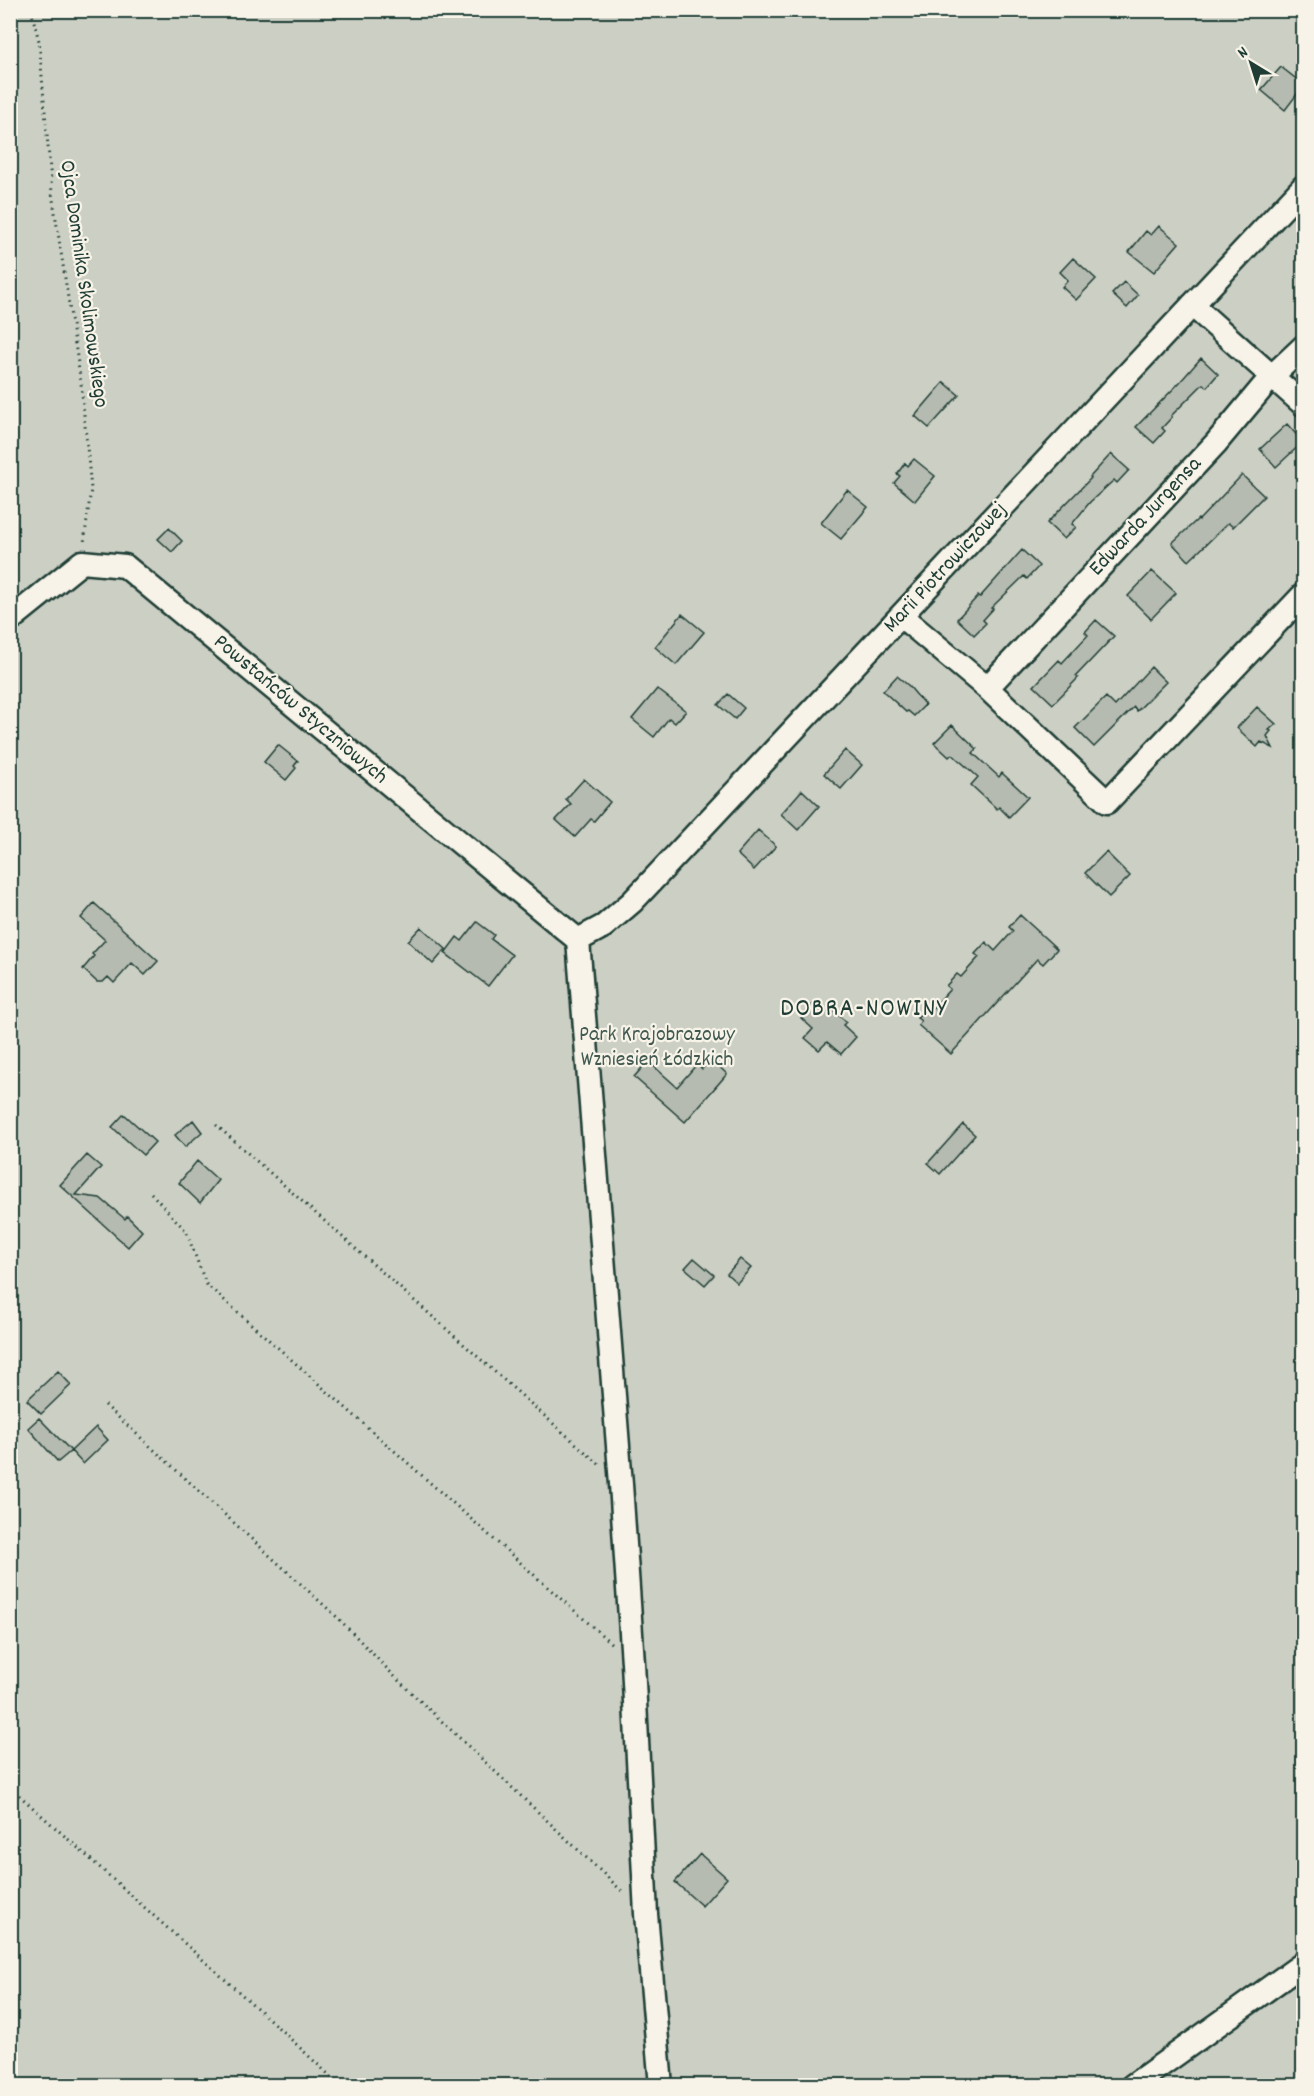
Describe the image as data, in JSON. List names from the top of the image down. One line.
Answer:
{"streets":{"street":["Edwarda Jurgensa","Marii Piotrowiczowej","Powstańców Styczniowych"],"path":["Ojca Dominika Skolimowskiego"]},"crossings":[["Ojca Dominika Skolimowskiego","Powstańców Styczniowych"],["Marii Piotrowiczowej","Powstańców Styczniowych"]],"districts":["DOBRA-NOWINY"],"parks":["Park Krajobrazowy Wzniesień Łódzkich"],"north":"top left"}
